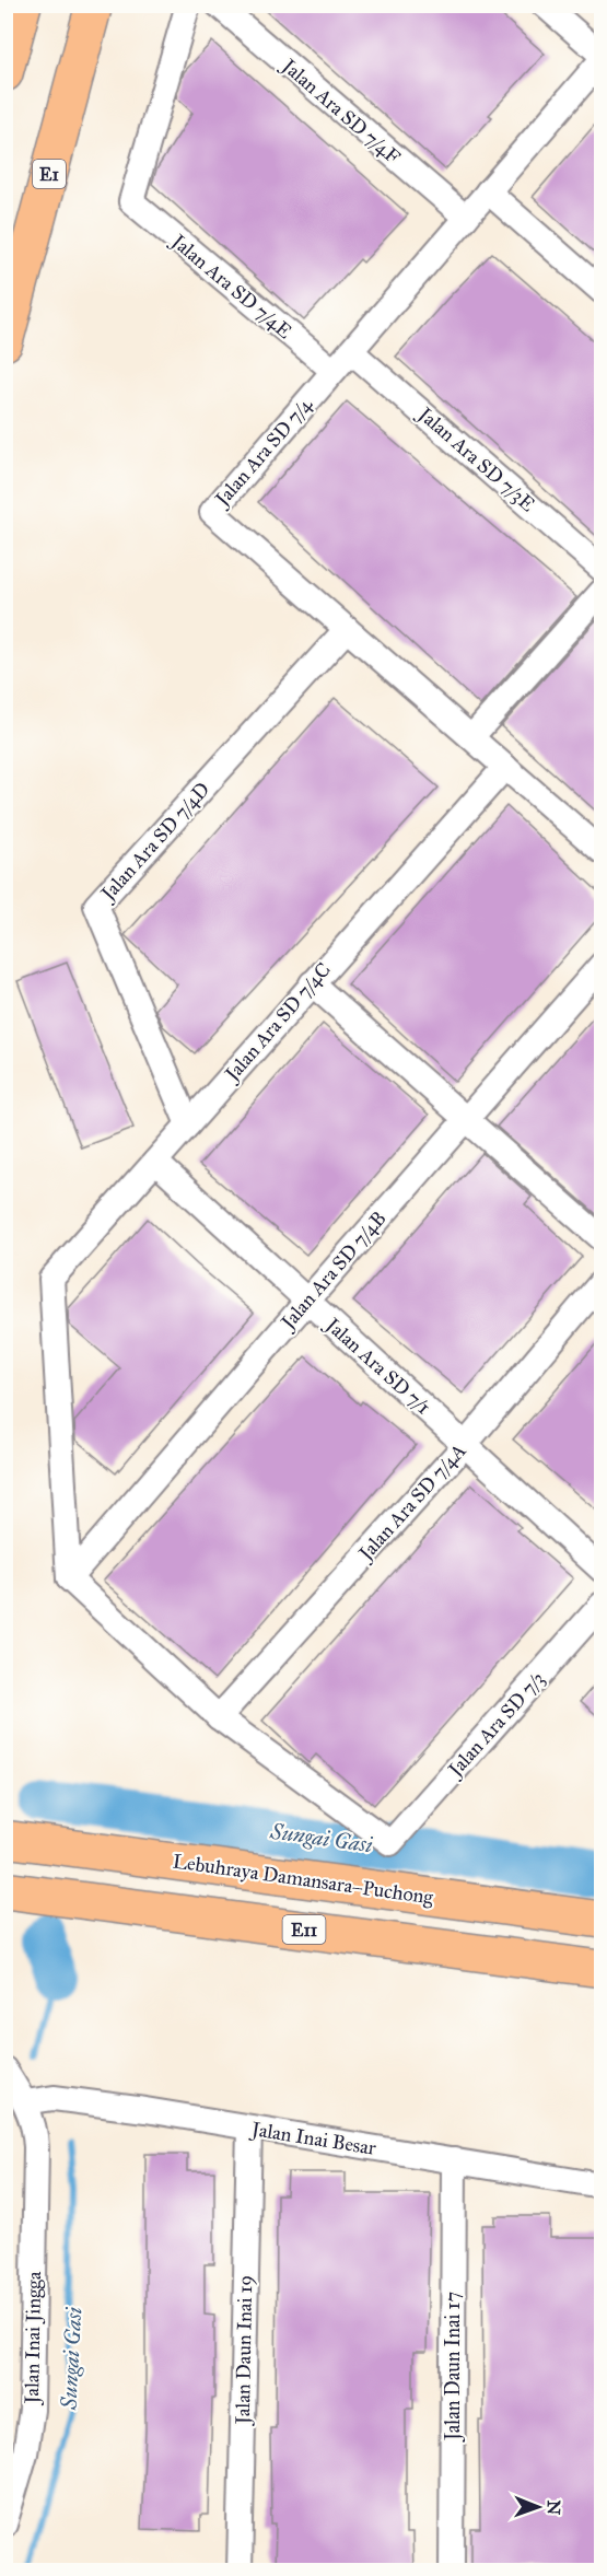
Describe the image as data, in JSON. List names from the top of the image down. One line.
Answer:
{"streets":{"highway":["E1","Lebuhraya Damansara–Puchong","E11"],"street":["Jalan Ara SD 7/4F","Jalan Ara SD 7/4E","Jalan Ara SD 7/4","Jalan Ara SD 7/3E","Jalan Ara SD 7/4D","Jalan Ara SD 7/4C","Jalan Ara SD 7/4B","Jalan Ara SD 7/1","Jalan Ara SD 7/4A","Jalan Ara SD 7/3","Jalan Inai Besar","Jalan Inai Jingga","Jalan Daun Inai 19","Jalan Daun Inai 17"]},"crossings":[["Jalan Ara SD 7/4F","Jalan Ara SD 7/4"],["Jalan Ara SD 7/4E","Jalan Ara SD 7/4"],["Jalan Ara SD 7/4","Jalan Ara SD 7/3E"],["Jalan Ara SD 7/4","Jalan Ara SD 7/4D"],["Jalan Ara SD 7/4","Jalan Ara SD 7/4C"],["Jalan Ara SD 7/4D","Jalan Ara SD 7/4C"],["Jalan Ara SD 7/4C","Jalan Ara SD 7/4B"],["Jalan Ara SD 7/4C","Jalan Ara SD 7/1"],["Jalan Ara SD 7/4B","Jalan Ara SD 7/1"],["Jalan Ara SD 7/1","Jalan Ara SD 7/4A"],["Jalan Ara SD 7/4A","Jalan Ara SD 7/3"],["Jalan Inai Besar","Jalan Inai Jingga"],["Jalan Inai Besar","Jalan Daun Inai 19"],["Jalan Inai Besar","Jalan Daun Inai 17"]],"water":["Sungai Gasi"],"north":"right"}
